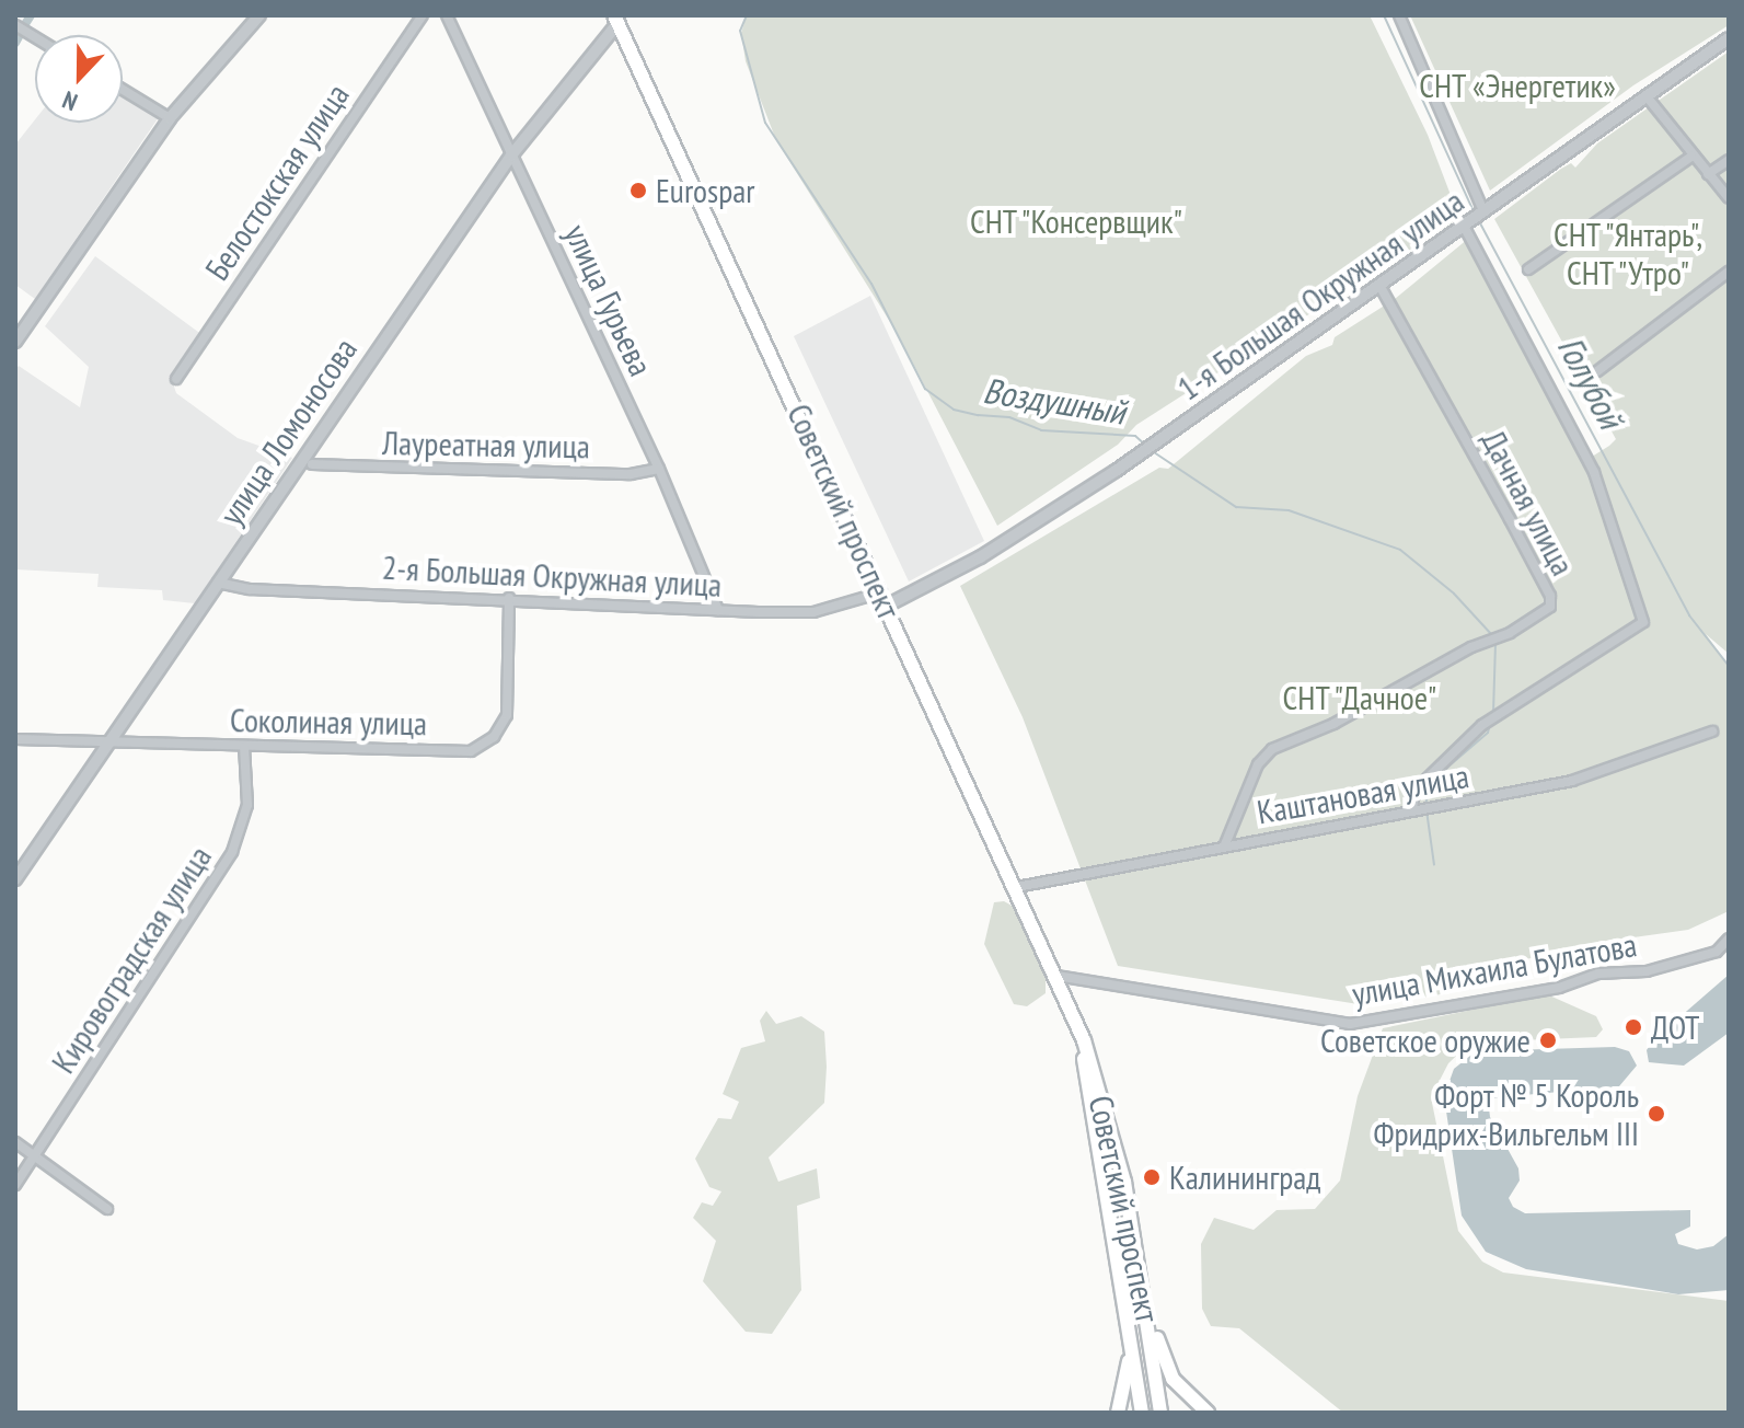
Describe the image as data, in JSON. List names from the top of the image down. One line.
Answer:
{"streets":{"main road":["Советский проспект"],"street":["Белостокская улица","1-я Большая Окружная улица","улица Гурьева","улица Ломоносова","Лауреатная улица","Дачная улица","2-я Большая Окружная улица","Соколиная улица","Каштановая улица","Кировоградская улица","улица Михаила Булатова"]},"crossings":[["1-я Большая Окружная улица","Дачная улица"],["1-я Большая Окружная улица","Советский проспект"],["1-я Большая Окружная улица","2-я Большая Окружная улица"],["улица Гурьева","улица Ломоносова"],["улица Гурьева","Лауреатная улица"],["улица Гурьева","2-я Большая Окружная улица"],["улица Ломоносова","Советский проспект"],["улица Ломоносова","2-я Большая Окружная улица"],["улица Ломоносова","Соколиная улица"],["Дачная улица","Каштановая улица"],["Советский проспект","2-я Большая Окружная улица"],["Советский проспект","Каштановая улица"],["Советский проспект","улица Михаила Булатова"],["2-я Большая Окружная улица","Соколиная улица"],["Соколиная улица","Кировоградская улица"]],"water":["Голубой","Воздушный"],"parks":["СНТ «Энергетик»","СНТ \"Консервщик\"","СНТ \"Янтарь\", СНТ \"Утро\"","СНТ \"Дачное\""],"places":["Eurospar","ДОТ","Советское оружие","Форт № 5 Король Фридрих-Вильгельм III","Калининград"],"north":"bottom"}
